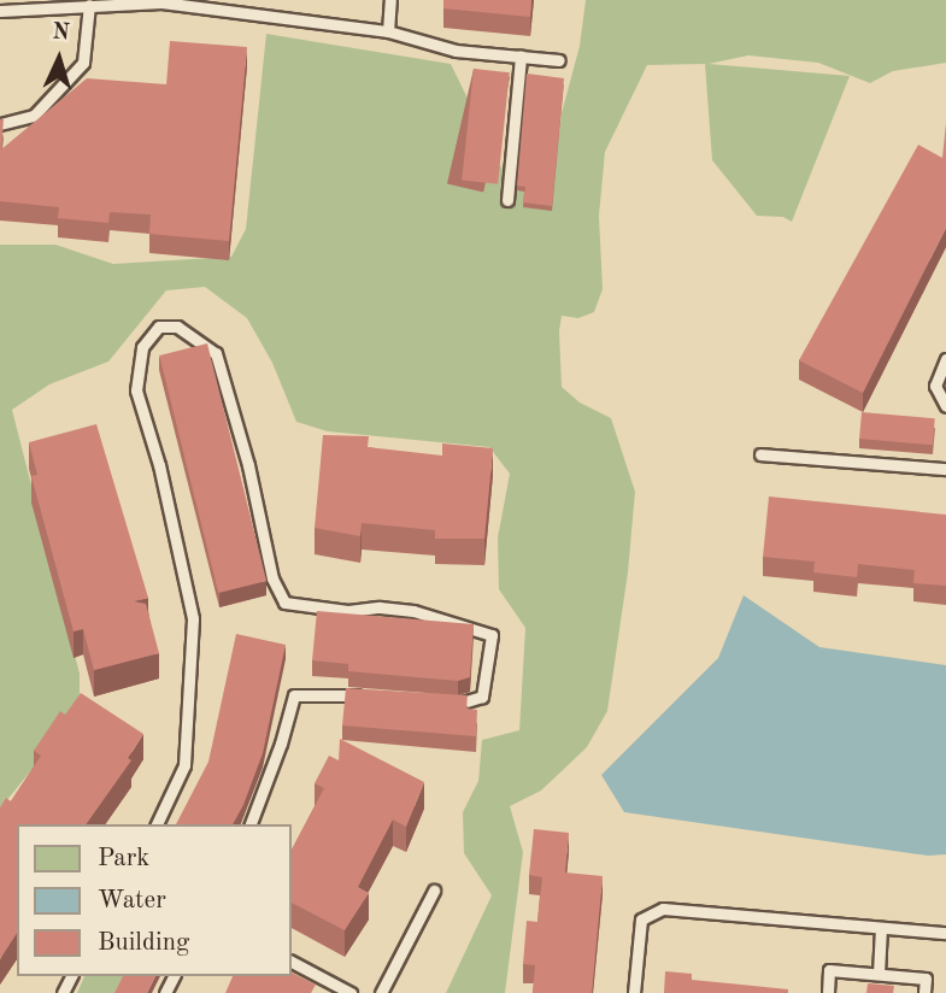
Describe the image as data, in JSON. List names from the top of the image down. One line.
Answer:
{"legend":["Park","Water","Building"],"north":"top"}
